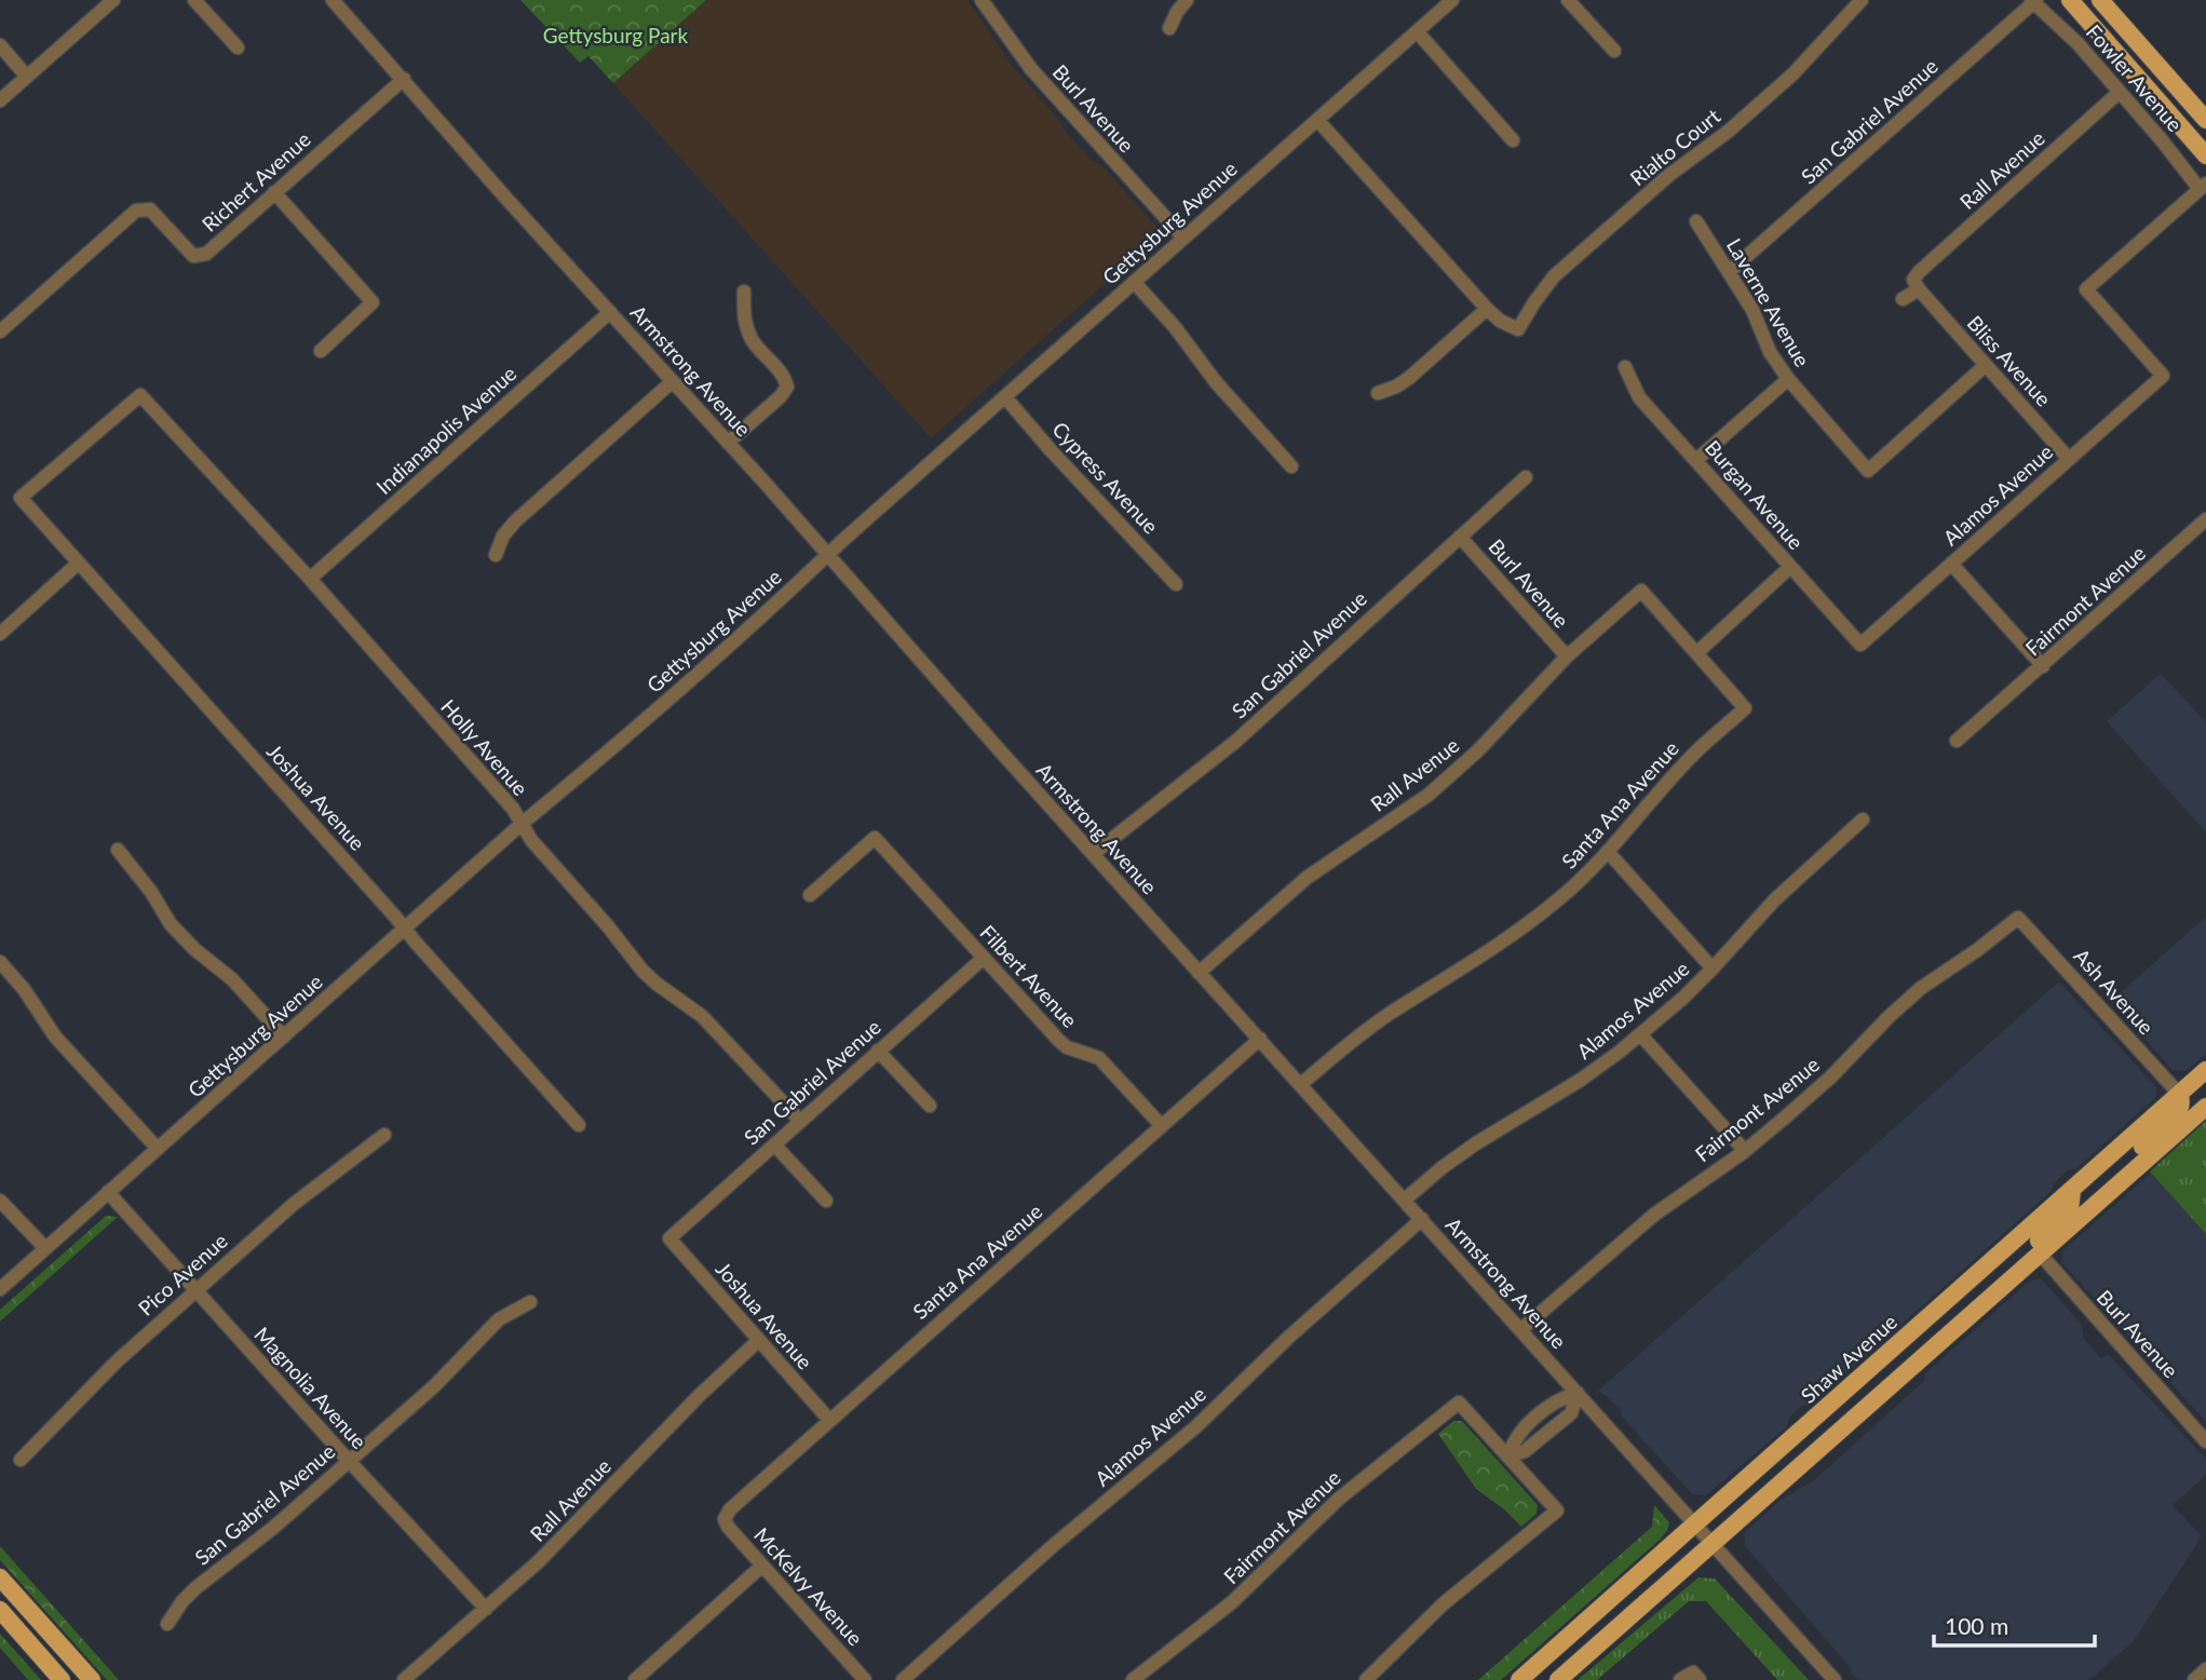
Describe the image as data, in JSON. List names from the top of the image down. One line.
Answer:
{"streets":{"main road":["Fowler Avenue","Shaw Avenue"],"street":["Burl Avenue","San Gabriel Avenue","Rialto Court","Rall Avenue","Richert Avenue","Gettysburg Avenue","Laverne Avenue","Bliss Avenue","Armstrong Avenue","Indianapolis Avenue","Cypress Avenue","Burgan Avenue","Alamos Avenue","Fairmont Avenue","Holly Avenue","Joshua Avenue","Santa Ana Avenue","Filbert Avenue","Ash Avenue","Pico Avenue","Magnolia Avenue","McKelvy Avenue"]},"crossings":[["Fowler Avenue","San Gabriel Avenue"],["Fowler Avenue","Rall Avenue"],["Fowler Avenue","Alamos Avenue"],["Burl Avenue","San Gabriel Avenue"],["Burl Avenue","Rall Avenue"],["Burl Avenue","Gettysburg Avenue"],["San Gabriel Avenue","Laverne Avenue"],["San Gabriel Avenue","Armstrong Avenue"],["San Gabriel Avenue","Holly Avenue"],["San Gabriel Avenue","Joshua Avenue"],["San Gabriel Avenue","Filbert Avenue"],["San Gabriel Avenue","Magnolia Avenue"],["Rall Avenue","Bliss Avenue"],["Rall Avenue","Armstrong Avenue"],["Rall Avenue","Joshua Avenue"],["Rall Avenue","Santa Ana Avenue"],["Rall Avenue","Magnolia Avenue"],["Richert Avenue","Armstrong Avenue"],["Gettysburg Avenue","Armstrong Avenue"],["Gettysburg Avenue","Cypress Avenue"],["Gettysburg Avenue","Holly Avenue"],["Gettysburg Avenue","Joshua Avenue"],["Gettysburg Avenue","Magnolia Avenue"],["Laverne Avenue","Bliss Avenue"],["Bliss Avenue","Alamos Avenue"],["Armstrong Avenue","Indianapolis Avenue"],["Armstrong Avenue","Alamos Avenue"],["Armstrong Avenue","Fairmont Avenue"],["Armstrong Avenue","Santa Ana Avenue"],["Armstrong Avenue","Shaw Avenue"],["Indianapolis Avenue","Holly Avenue"],["Burgan Avenue","Alamos Avenue"],["Fairmont Avenue","Ash Avenue"],["Holly Avenue","Joshua Avenue"],["Joshua Avenue","Santa Ana Avenue"],["Santa Ana Avenue","Filbert Avenue"],["Santa Ana Avenue","McKelvy Avenue"],["Ash Avenue","Shaw Avenue"],["Pico Avenue","Magnolia Avenue"]],"parks":["Gettysburg Park"],"scale_bar":"100 m"}
